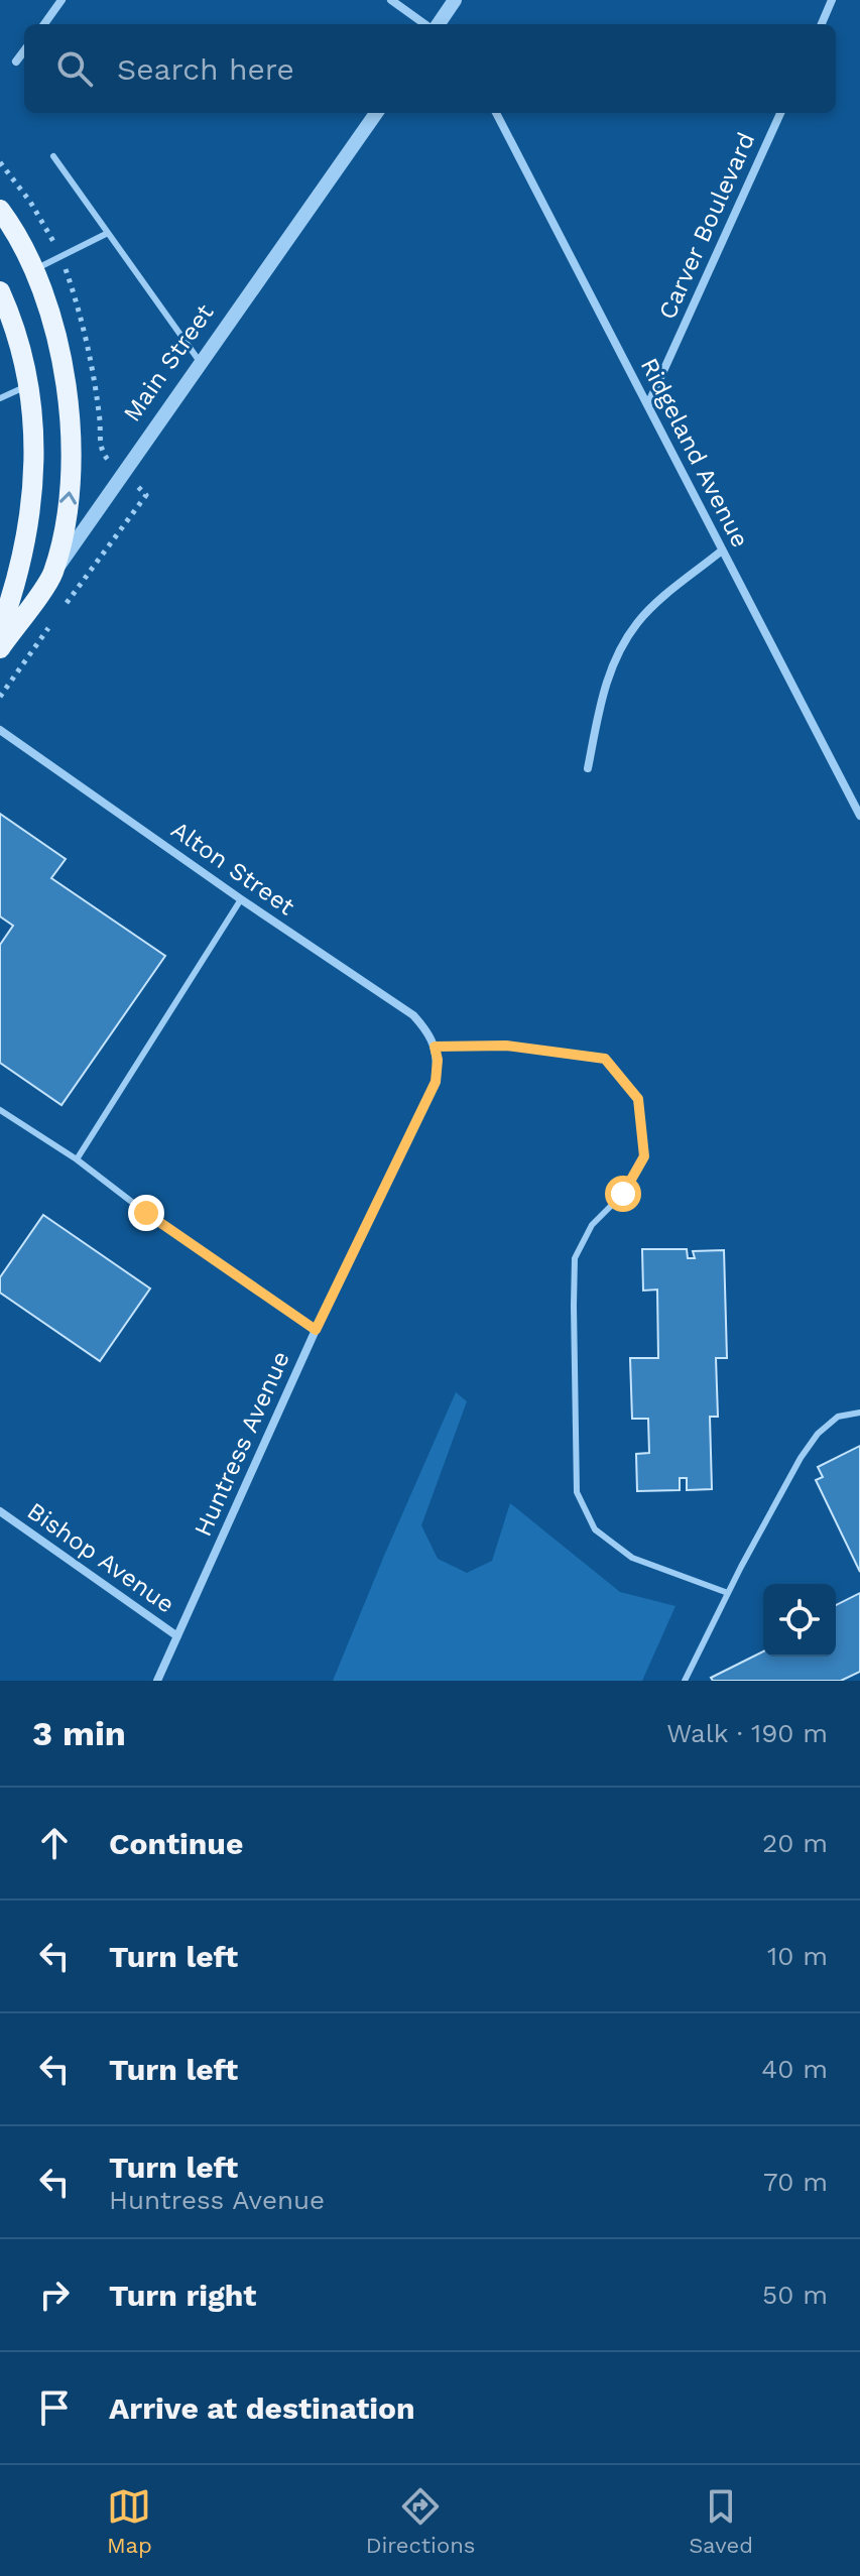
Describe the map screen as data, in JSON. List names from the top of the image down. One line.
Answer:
{"streets":{"main road":["Main Street"],"street":["Carver Boulevard","Ridgeland Avenue","Alton Street","Huntress Avenue","Bishop Avenue"]},"crossings":[["Carver Boulevard","Ridgeland Avenue"],["Alton Street","Huntress Avenue"],["Huntress Avenue","Bishop Avenue"]],"page":{"search":"Search here","heading":["3 min","Walk · 190 m"],"list":[["Continue","20 m"],["Turn left","10 m"],["Turn left","40 m"],["Turn left","Huntress Avenue","70 m"],["Turn right","50 m"],"Arrive at destination"],"nav":["Map","Directions","Saved"]}}
